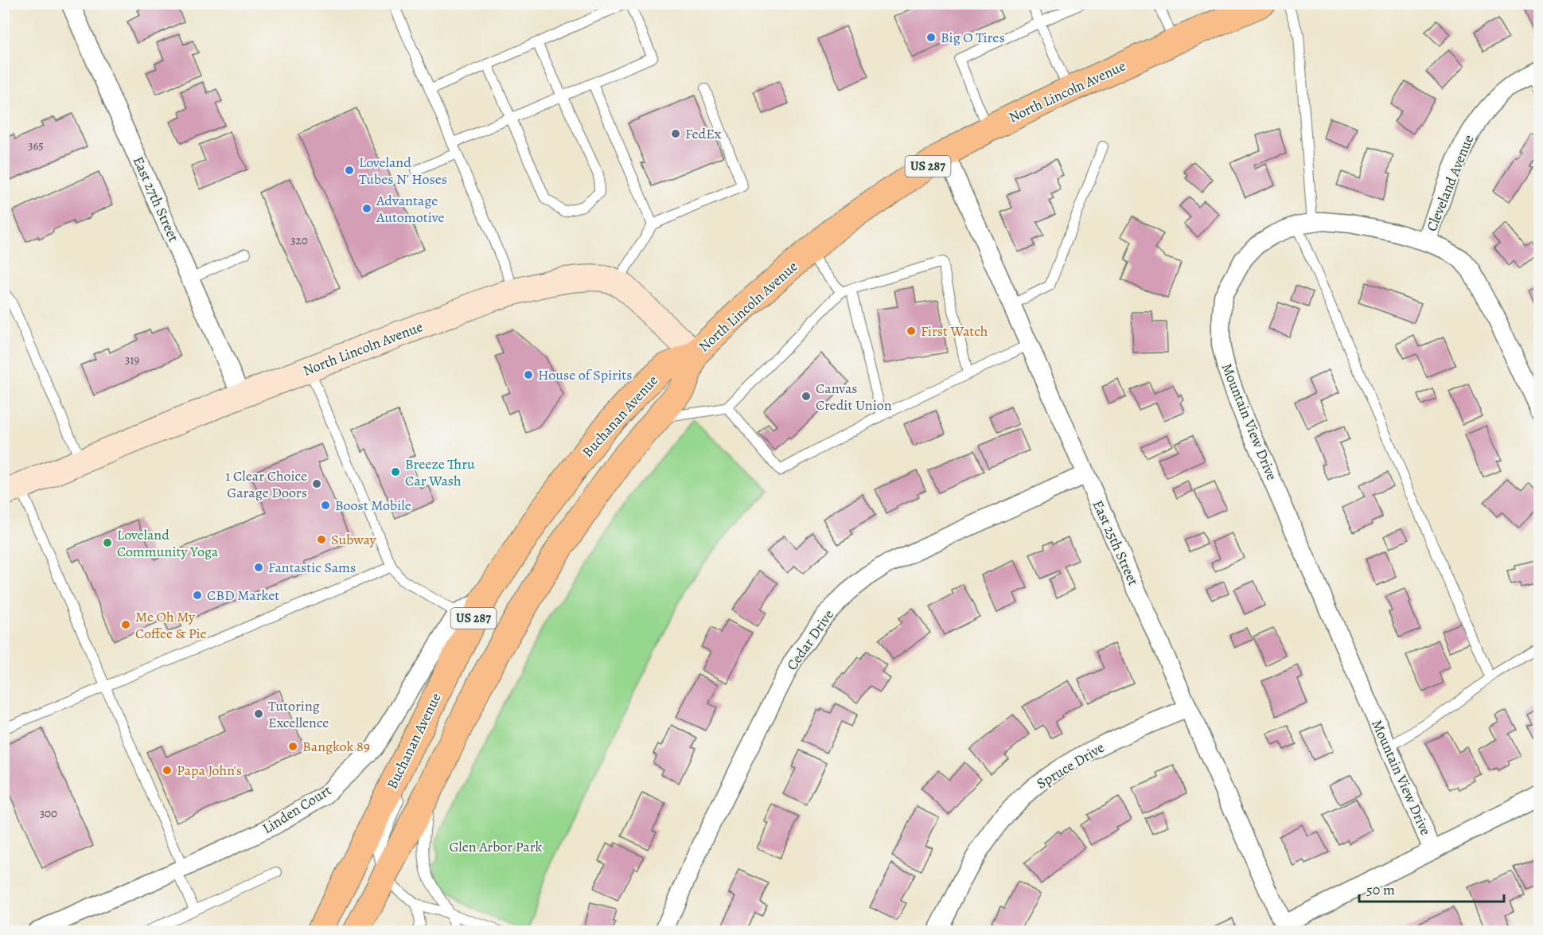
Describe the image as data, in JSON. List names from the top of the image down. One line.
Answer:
{"streets":{"highway":["North Lincoln Avenue","US 287","Buchanan Avenue"],"street":["Cleveland Avenue","East 27th Street","Mountain View Drive","East 25th Street","Cedar Drive","Spruce Drive","Linden Court"]},"crossings":[["North Lincoln Avenue","East 27th Street"],["North Lincoln Avenue","Buchanan Avenue"],["North Lincoln Avenue","East 25th Street"],["Cleveland Avenue","Mountain View Drive"],["East 25th Street","Cedar Drive"],["East 25th Street","Spruce Drive"]],"parks":["Glen Arbor Park"],"places":["Big O Tires","FedEx","Loveland Tubes N' Hoses","Advantage Automotive","First Watch","House of Spirits","Canvas Credit Union","Breeze Thru Car Wash","1 Clear Choice Garage Doors","Boost Mobile","Subway","Loveland Community Yoga","Fantastic Sams","CBD Market","Me Oh My Coffee & Pie","Tutoring Excellence","Bangkok 89","Papa John's"],"house_numbers":["365","320","319","300"],"scale_bar":"50 m"}
